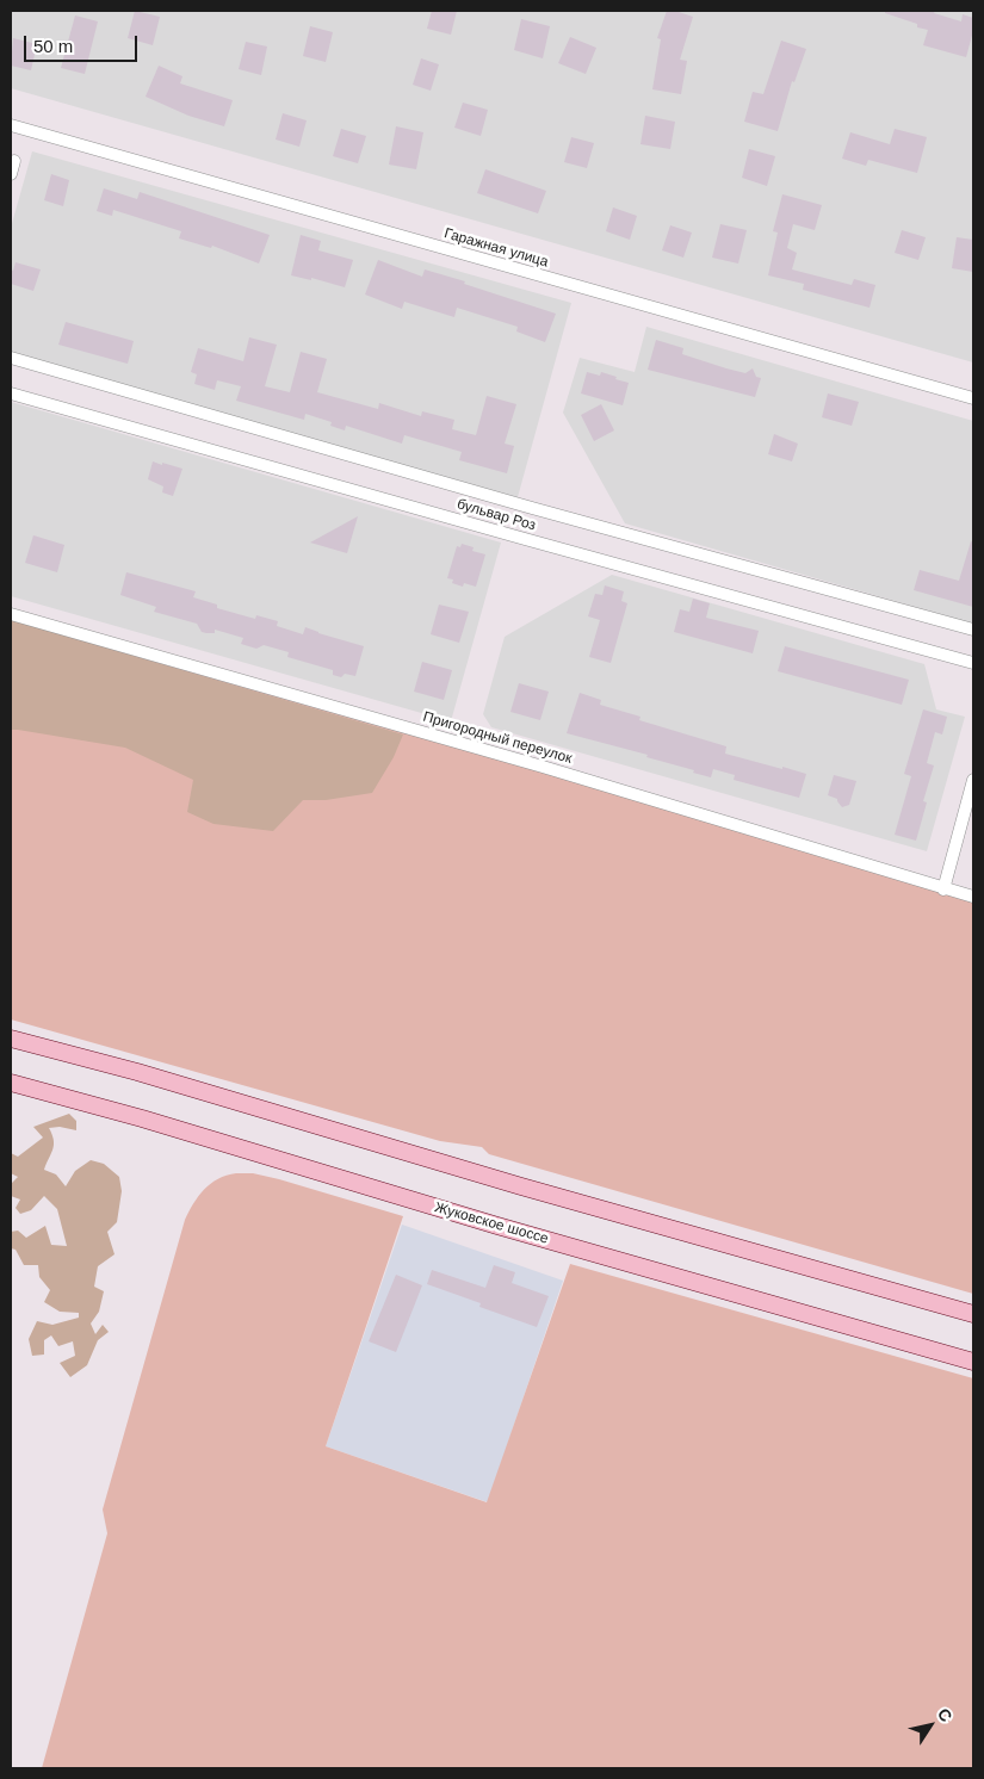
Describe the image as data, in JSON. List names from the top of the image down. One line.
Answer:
{"streets":{"main road":["Жуковское шоссе"],"street":["Гаражная улица","бульвар Роз","Пригородный переулок"]},"scale_bar":"50 m","north":"top right"}
